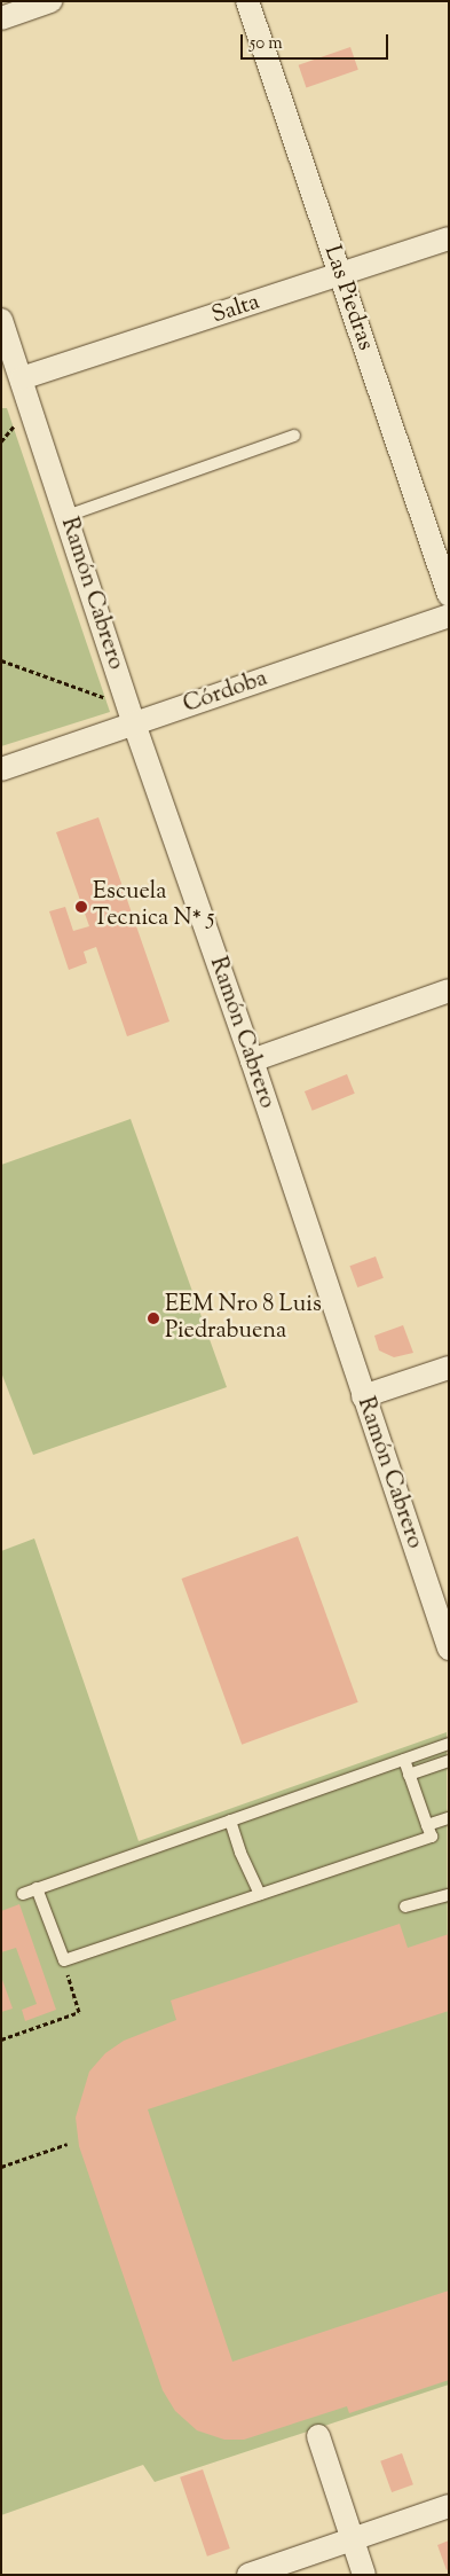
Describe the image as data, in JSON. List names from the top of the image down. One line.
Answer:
{"streets":{"street":["Las Piedras","Salta","Ramón Cabrero","Córdoba"]},"crossings":[["Las Piedras","Salta"],["Salta","Ramón Cabrero"],["Ramón Cabrero","Córdoba"]],"places":["Escuela Tecnica N* 5","EEM Nro 8 Luis Piedrabuena"],"scale_bar":"50 m"}
